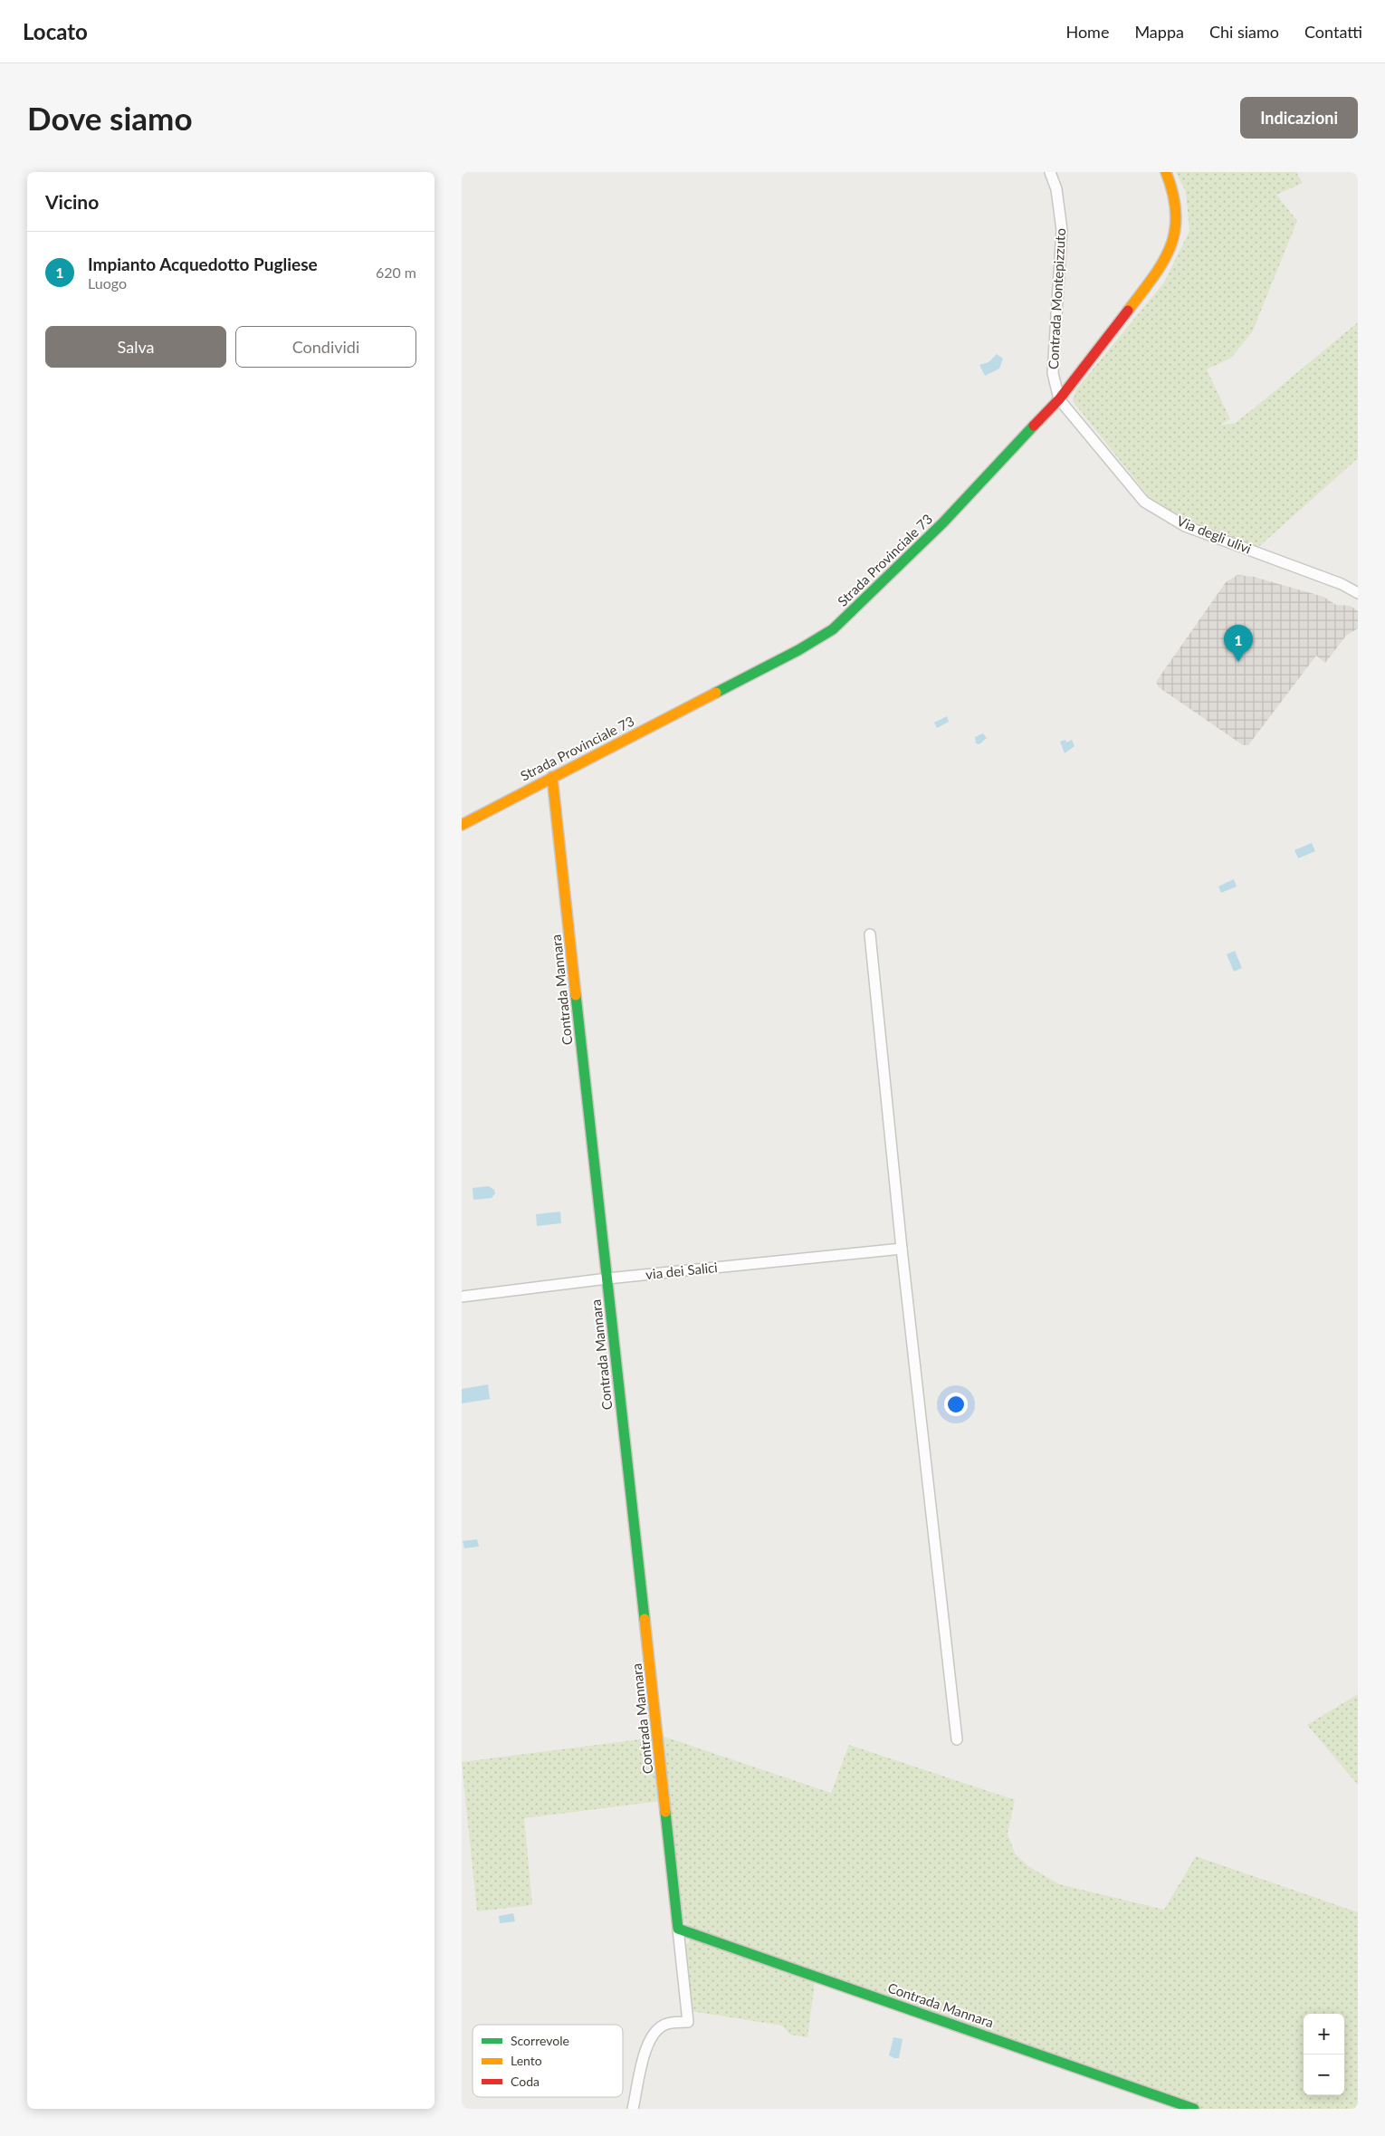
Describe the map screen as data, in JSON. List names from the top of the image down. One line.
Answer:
{"streets":{"street":["Contrada Montepizzuto","Via degli ulivi","Strada Provinciale 73","Contrada Mannara","via dei Salici"]},"crossings":[["Contrada Montepizzuto","Via degli ulivi"],["Contrada Montepizzuto","Strada Provinciale 73"],["Via degli ulivi","Strada Provinciale 73"],["Strada Provinciale 73","Contrada Mannara"],["Contrada Mannara","via dei Salici"]],"legend":["Scorrevole","Lento","Coda"],"page":{"header":"Locato","nav":["Home","Mappa","Chi siamo","Contatti"],"buttons":["Indicazioni",["Salva","Condividi"]],"title":"Dove siamo","heading":"Vicino","list":[{"mark":"1","name":"Impianto Acquedotto Pugliese","note":"Luogo","value":"620 m"}],"pins":"1","map_buttons":["+","−"]}}
